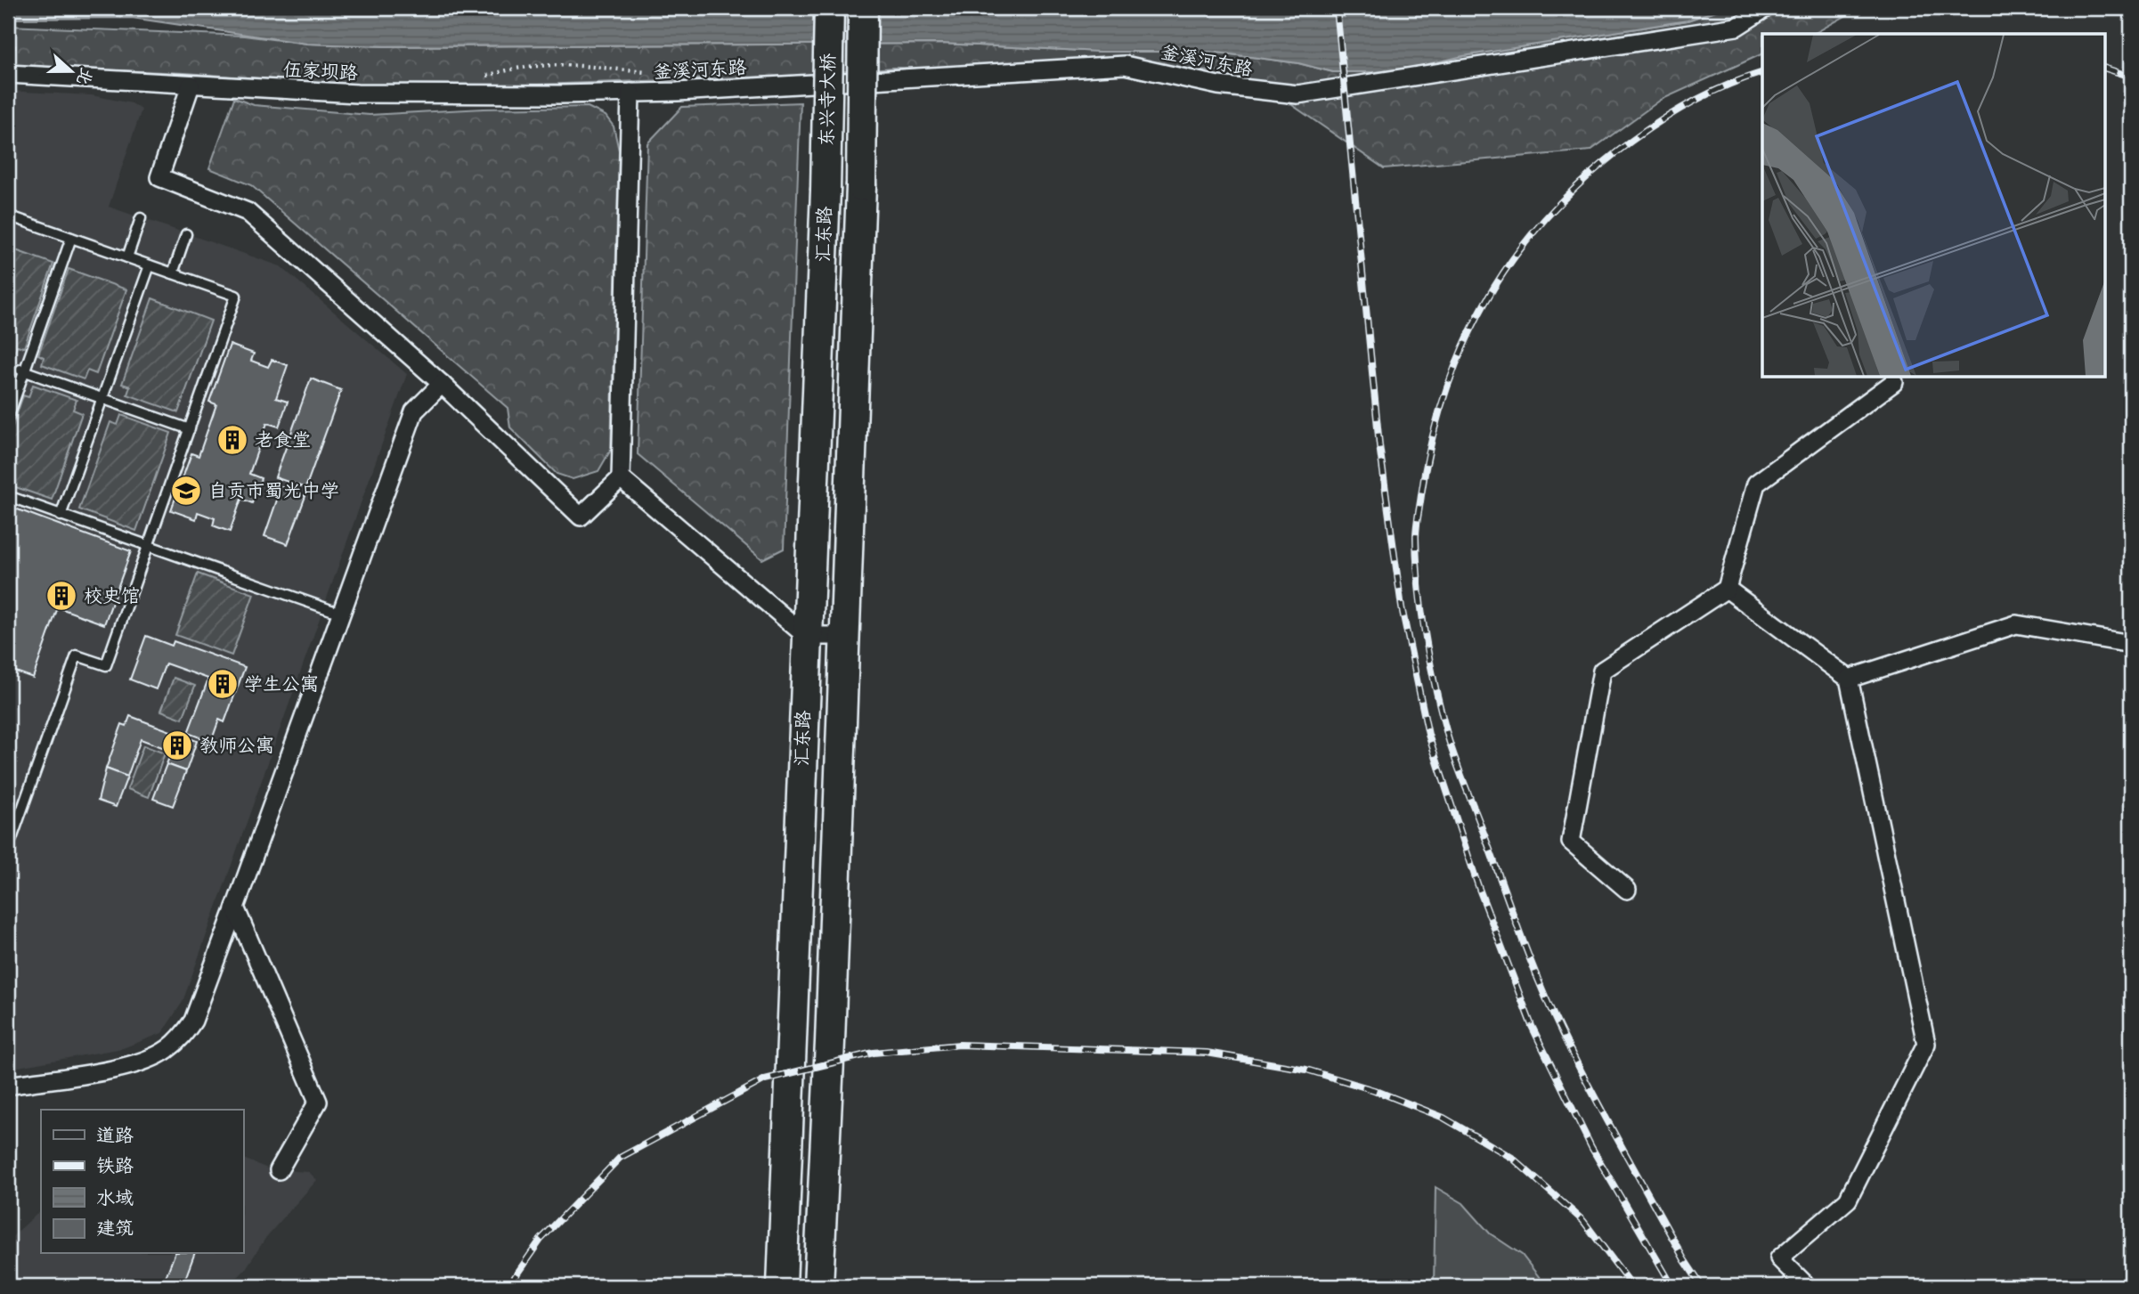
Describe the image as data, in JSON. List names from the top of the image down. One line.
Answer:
{"streets":{"main road":["东兴寺大桥","汇东路"],"street":["釜溪河东路","伍家坝路"]},"crossings":[["釜溪河东路","伍家坝路"],["东兴寺大桥","汇东路"]],"places":{"building":["老食堂","校史馆","学生公寓","教师公寓"],"school or university":["自贡市蜀光中学"]},"legend":["道路","铁路","水域","建筑"],"north":"right"}
